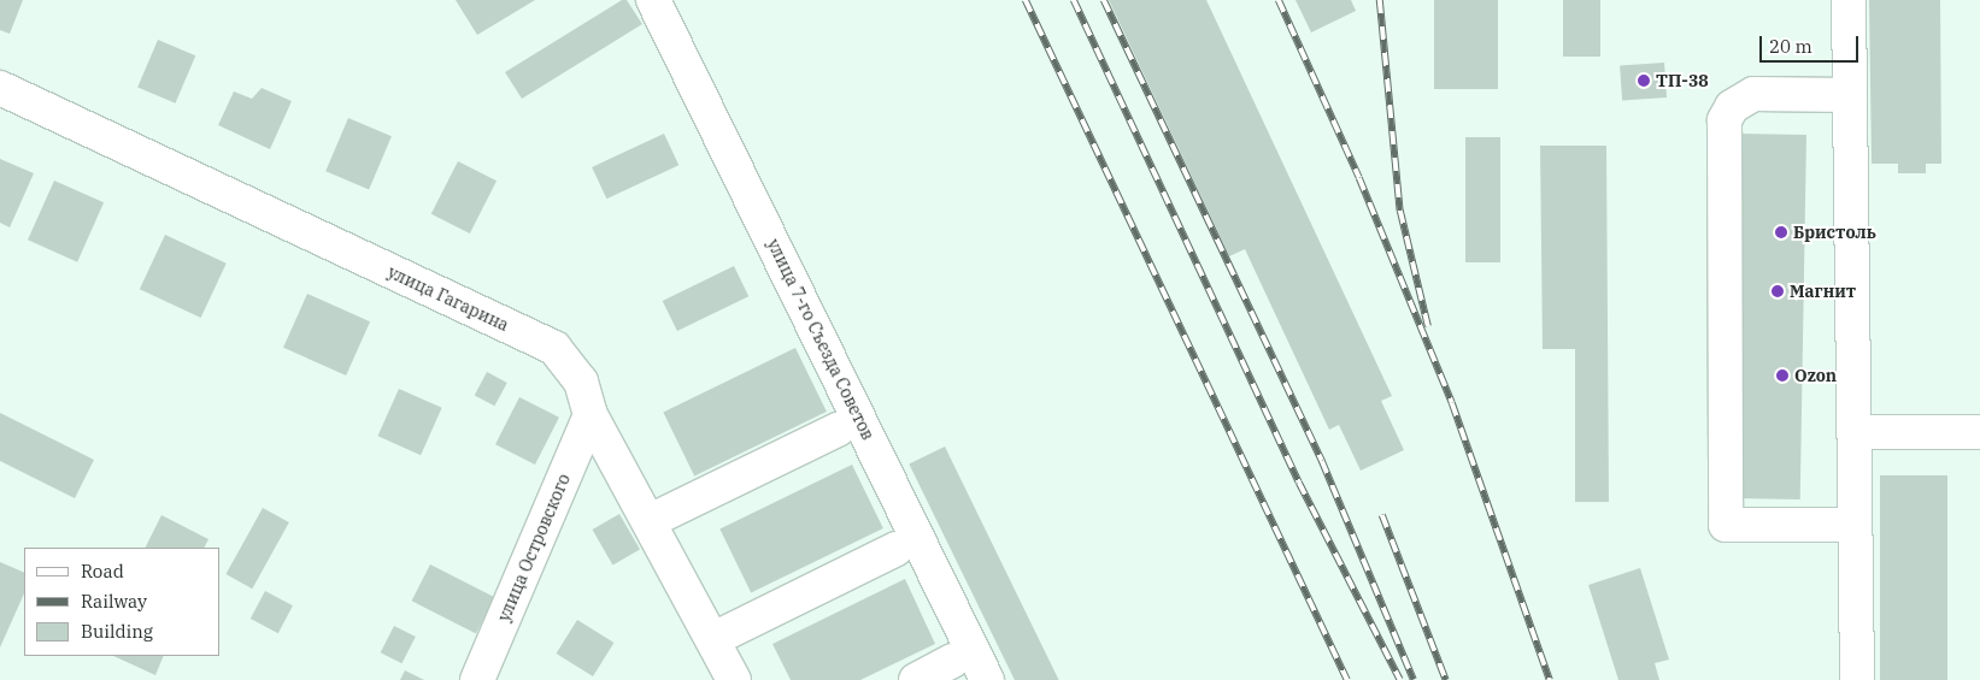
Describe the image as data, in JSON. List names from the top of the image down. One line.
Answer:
{"streets":{"street":["улица Гагарина","улица 7-го Съезда Советов","улица Островского"]},"crossings":[["улица Гагарина","улица Островского"]],"places":["ТП-38","Бристоль","Магнит","Ozon"],"legend":["Road","Railway","Building"],"scale_bar":"20 m"}
